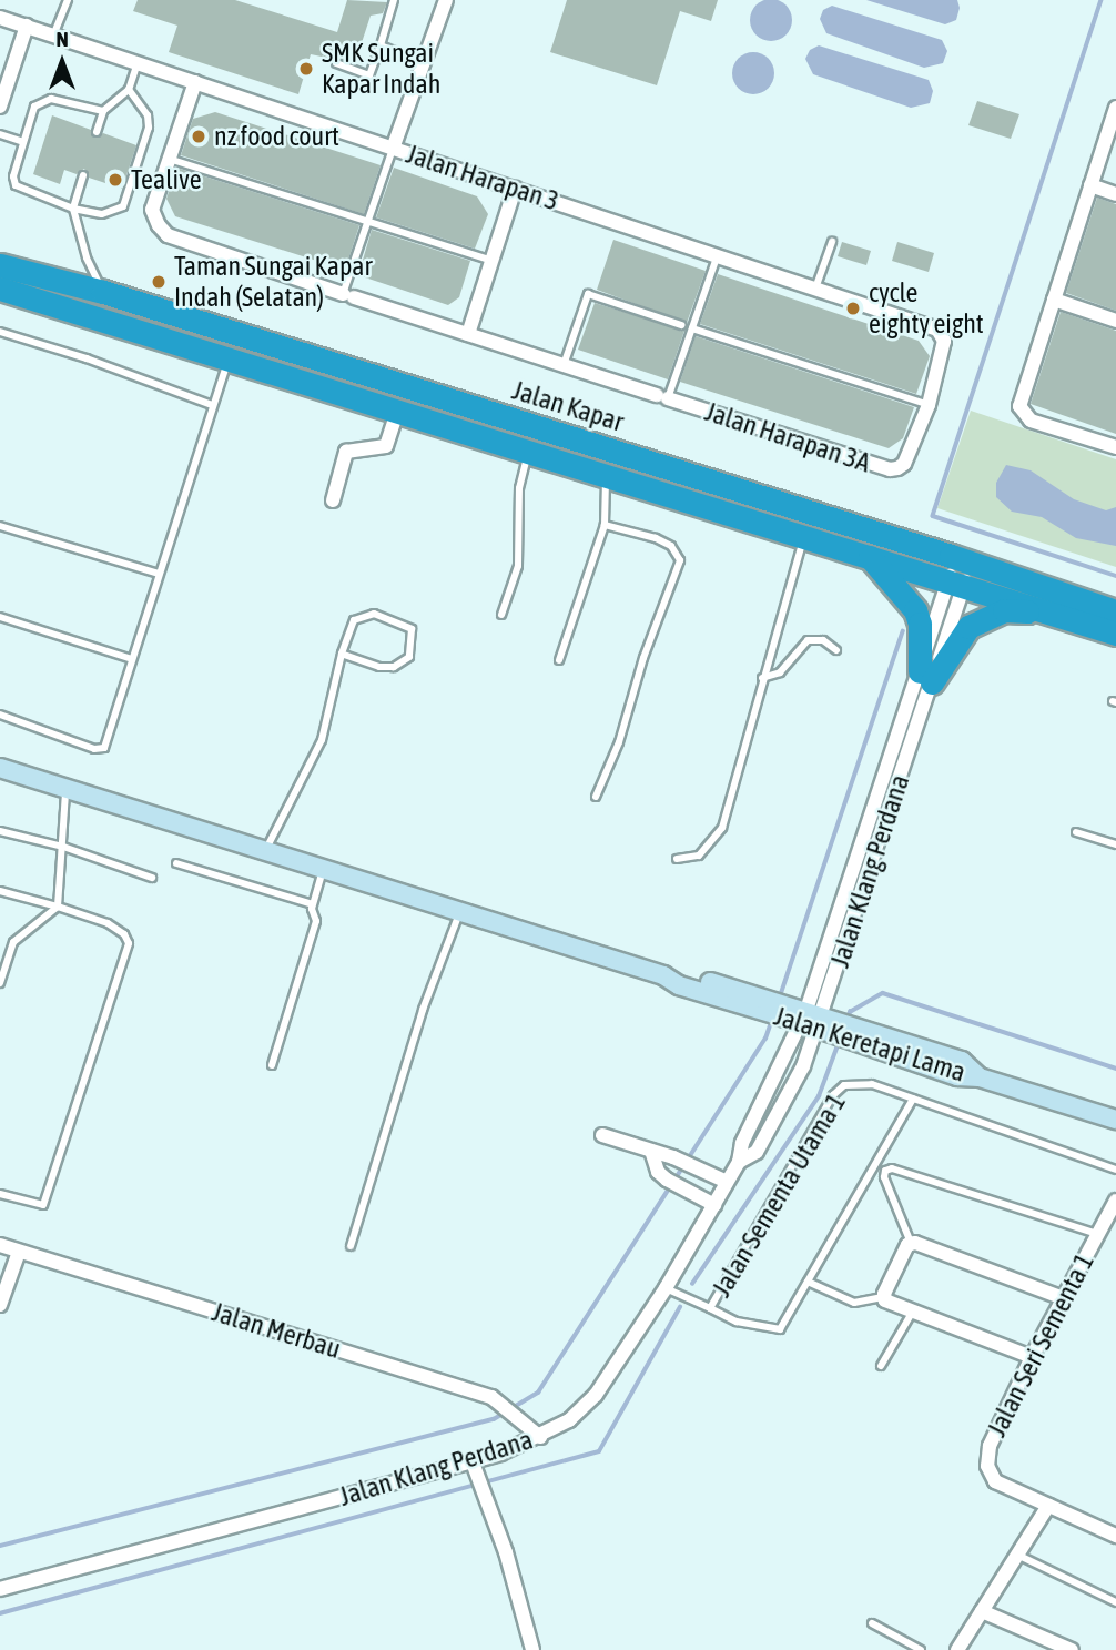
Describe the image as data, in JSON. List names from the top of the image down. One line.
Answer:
{"streets":{"highway":["Jalan Kapar"],"street":["Jalan Harapan 3","Jalan Harapan 3A","Jalan Klang Perdana","Jalan Keretapi Lama","Jalan Merbau","Jalan Seri Sementa 1"],"lane":["Jalan Sementa Utama 1"]},"crossings":[["Jalan Harapan 3","Jalan Harapan 3A"],["Jalan Kapar","Jalan Klang Perdana"],["Jalan Klang Perdana","Jalan Keretapi Lama"],["Jalan Klang Perdana","Jalan Sementa Utama 1"],["Jalan Klang Perdana","Jalan Merbau"]],"places":["SMK Sungai Kapar Indah","nz food court","Tealive","Taman Sungai Kapar Indah (Selatan)","cycle eighty eight"],"north":"top"}
